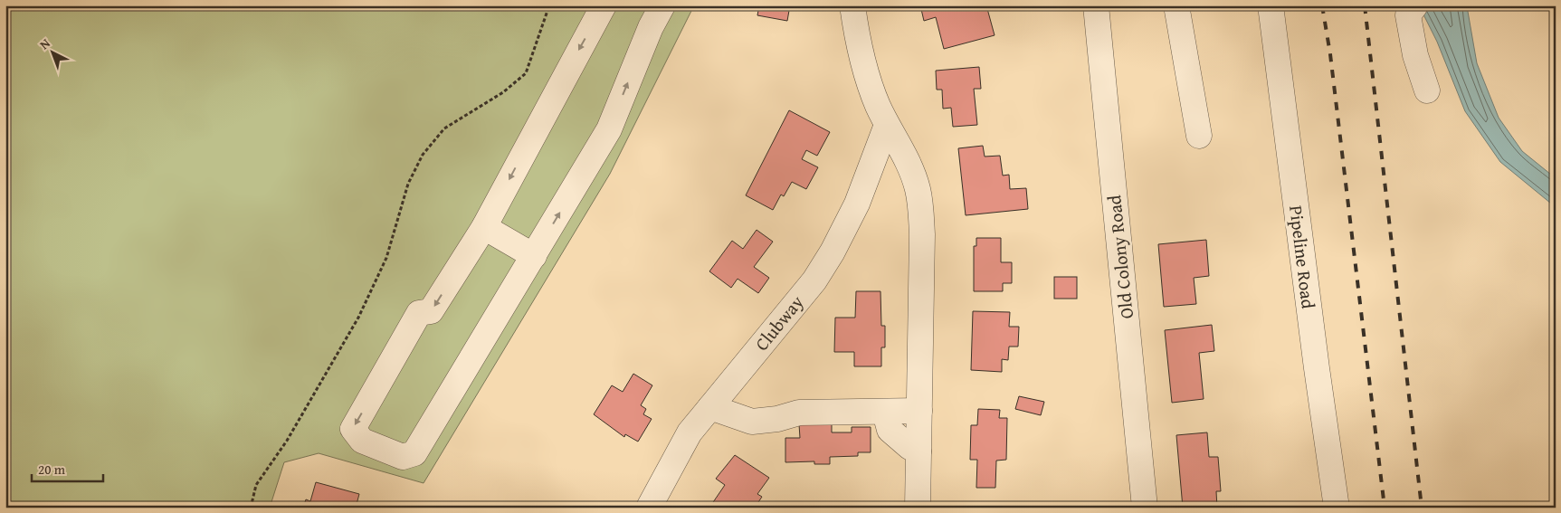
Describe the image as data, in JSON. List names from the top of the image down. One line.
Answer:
{"streets":{"street":["Old Colony Road","Pipeline Road","Clubway"]},"scale_bar":"20 m","north":"top left"}
